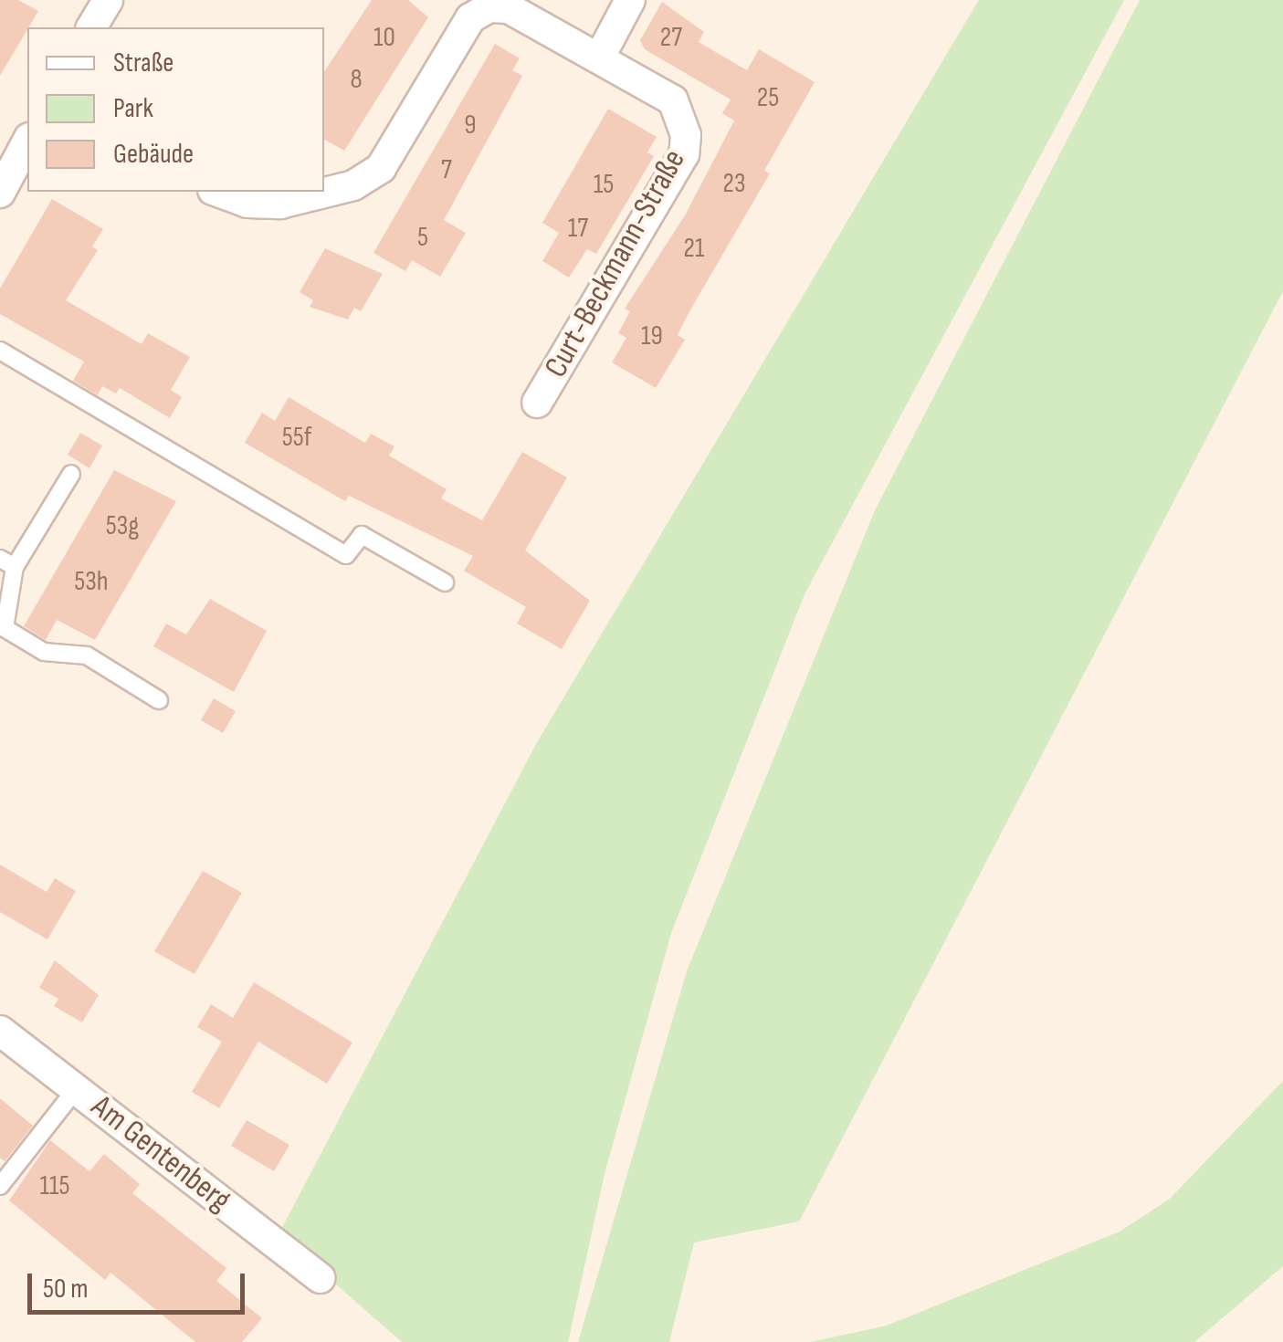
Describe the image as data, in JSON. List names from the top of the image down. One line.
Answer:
{"streets":{"street":["Curt-Beckmann-Straße","Am Gentenberg"]},"house_numbers":["10","27","8","25","9","7","23","15","17","5","21","19","55f","53g","53h","115"],"legend":["Straße","Park","Gebäude"],"scale_bar":"50 m"}
